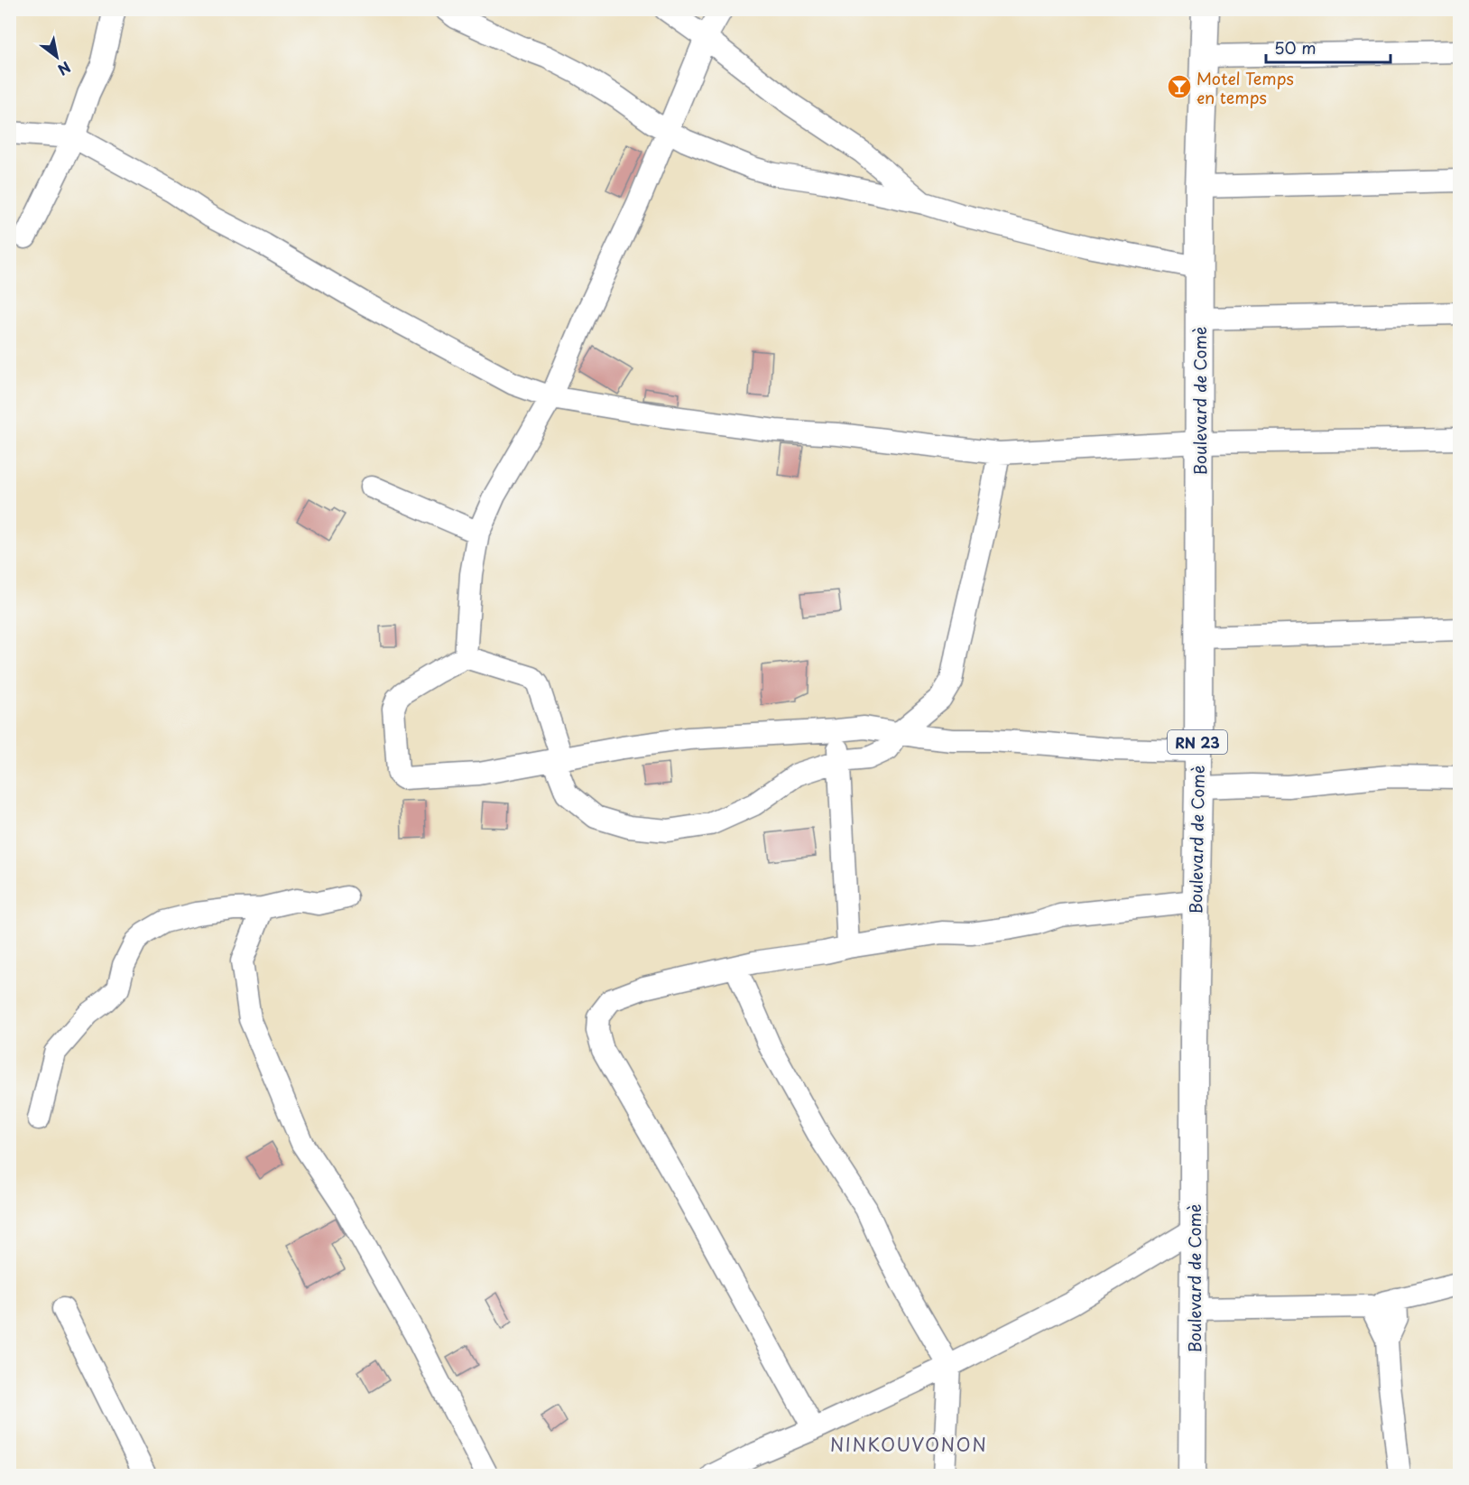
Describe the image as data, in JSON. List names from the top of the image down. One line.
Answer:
{"streets":{"main road":["Boulevard de Comè","RN 23"]},"districts":["NINKOUVONON"],"places":{"bar":["Motel Temps en temps"]},"scale_bar":"50 m","north":"bottom right"}
